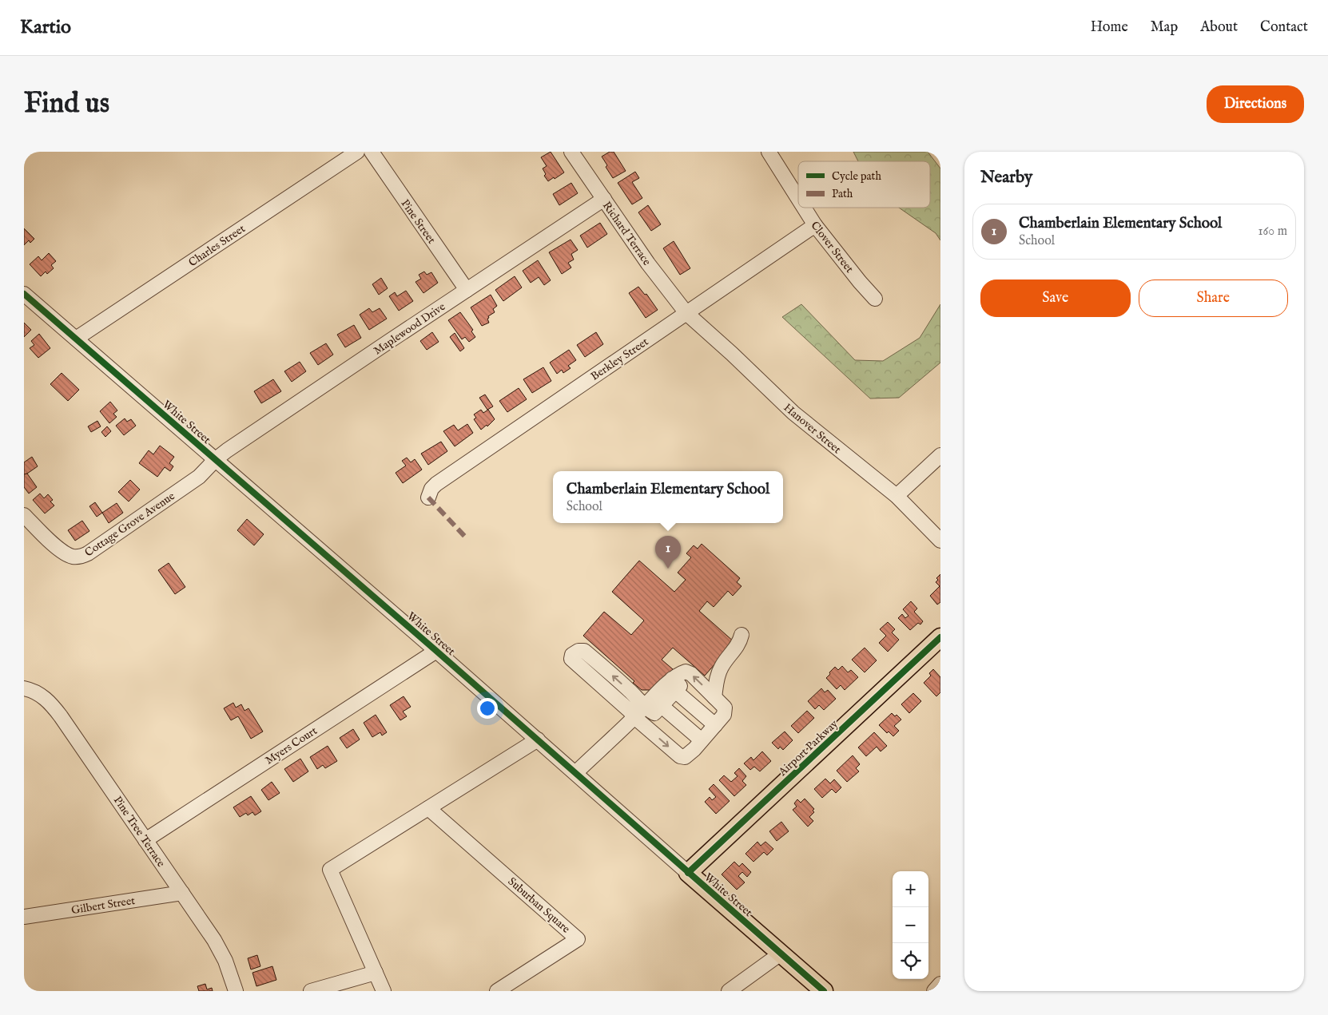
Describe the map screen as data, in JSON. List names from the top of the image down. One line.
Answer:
{"streets":{"main road":["White Street","Airport Parkway"],"street":["Pine Street","Richard Terrace","Charles Street","Clover Street","Maplewood Drive","Berkley Street","Hanover Street","Cottage Grove Avenue","Myers Court","Pine Tree Terrace","Gilbert Street","Suburban Square"]},"crossings":[["Pine Street","Maplewood Drive"],["Richard Terrace","Maplewood Drive"],["Richard Terrace","Berkley Street"],["Richard Terrace","Hanover Street"],["Charles Street","White Street"],["Clover Street","Berkley Street"],["Maplewood Drive","White Street"],["Maplewood Drive","Cottage Grove Avenue"],["Berkley Street","Hanover Street"],["White Street","Cottage Grove Avenue"],["White Street","Myers Court"],["White Street","Airport Parkway"],["Myers Court","Pine Tree Terrace"],["Pine Tree Terrace","Gilbert Street"]],"legend":["Cycle path","Path"],"page":{"header":"Kartio","nav":["Home","Map","About","Contact"],"buttons":["Directions",["Save","Share"]],"title":"Find us","heading":"Nearby","list":[{"mark":"1","name":"Chamberlain Elementary School","note":"School","value":"160 m"}],"popup":["Chamberlain Elementary School","School"],"pins":"1","map_buttons":["+","−"]}}
